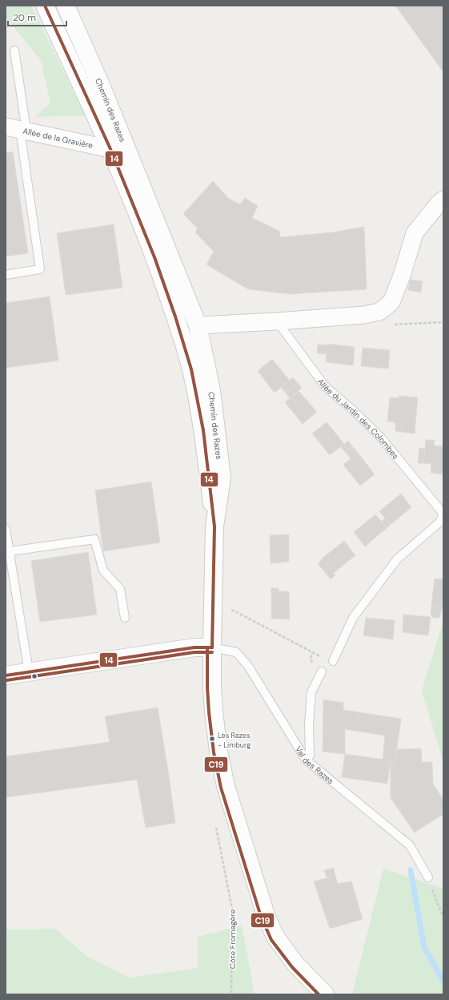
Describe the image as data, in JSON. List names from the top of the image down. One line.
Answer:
{"streets":{"street":["Chemin des Razes","Allée de la Gravière"],"lane":["Allée du Jardin des Colombes","Val des Razes"],"path":["Côte Fromagère"]},"crossings":[["Chemin des Razes","Allée de la Gravière"],["Chemin des Razes","Val des Razes"]],"places":["Les Razes - Limburg"],"lines":["transit line 14","transit line C19"],"scale_bar":"20 m"}
